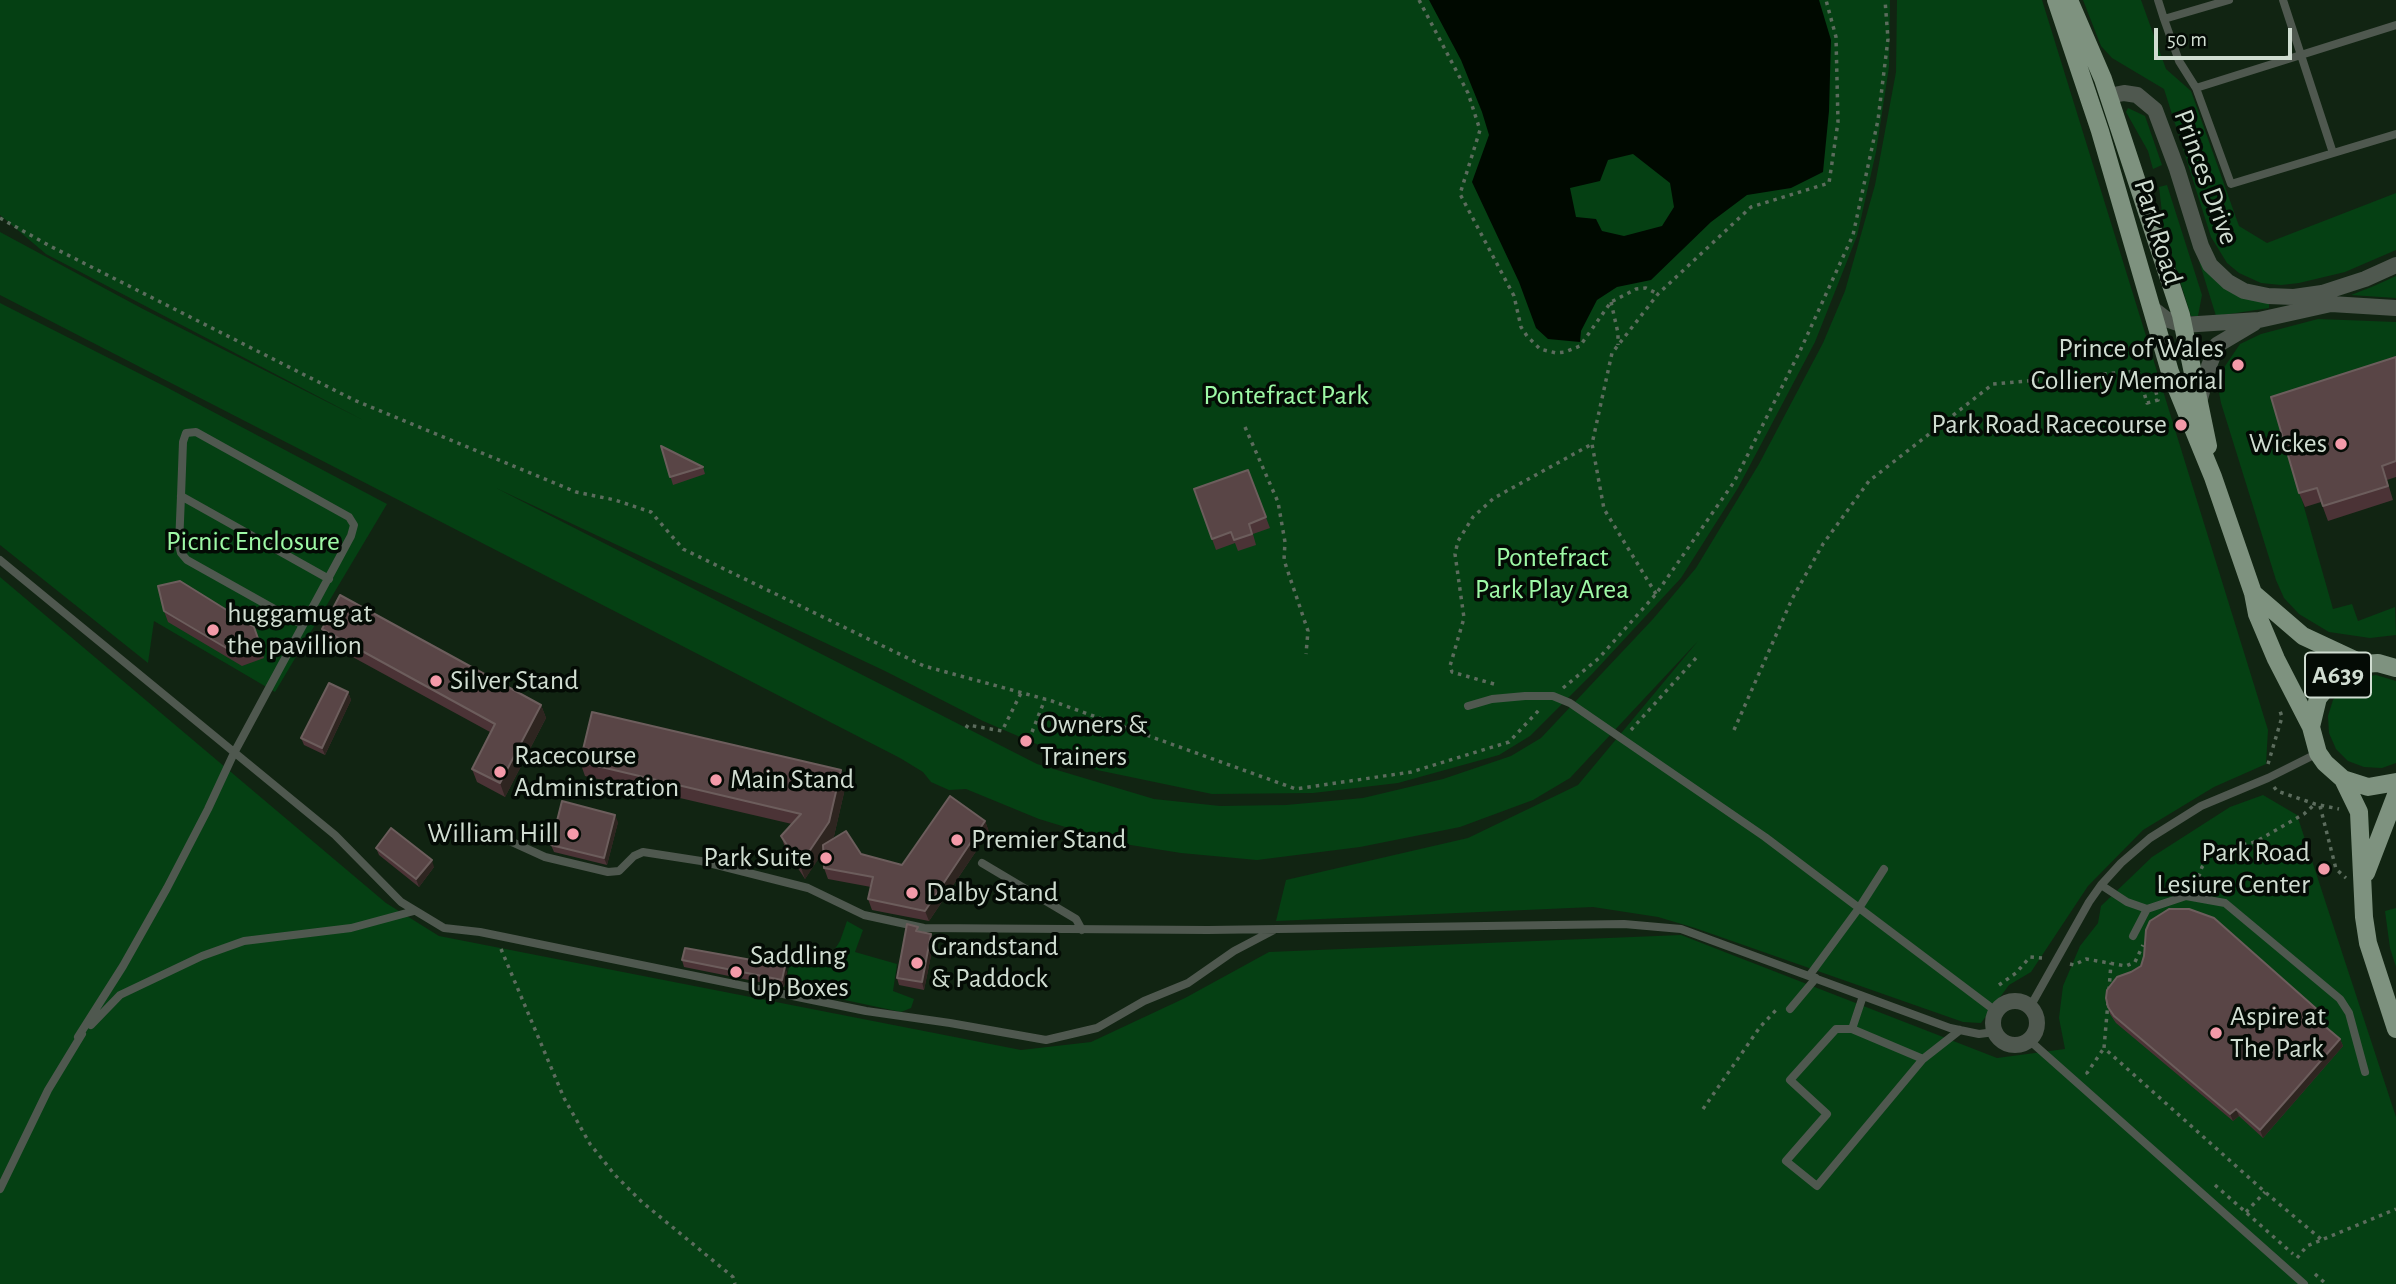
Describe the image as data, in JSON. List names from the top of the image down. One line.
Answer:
{"streets":{"main road":["Park Road","A639"],"street":["Princes Drive"]},"crossings":[["Princes Drive","Park Road"],["Park Road","A639"]],"parks":["Pontefract Park","Picnic Enclosure","Pontefract Park Play Area"],"places":["Prince of Wales Colliery Memorial","Park Road Racecourse","Wickes","huggamug at the pavillion","Silver Stand","Owners & Trainers","Racecourse Administration","Main Stand","William Hill","Premier Stand","Park Suite","Park Road Lesiure Center","Dalby Stand","Grandstand & Paddock","Saddling Up Boxes","Aspire at The Park"],"scale_bar":"50 m"}
